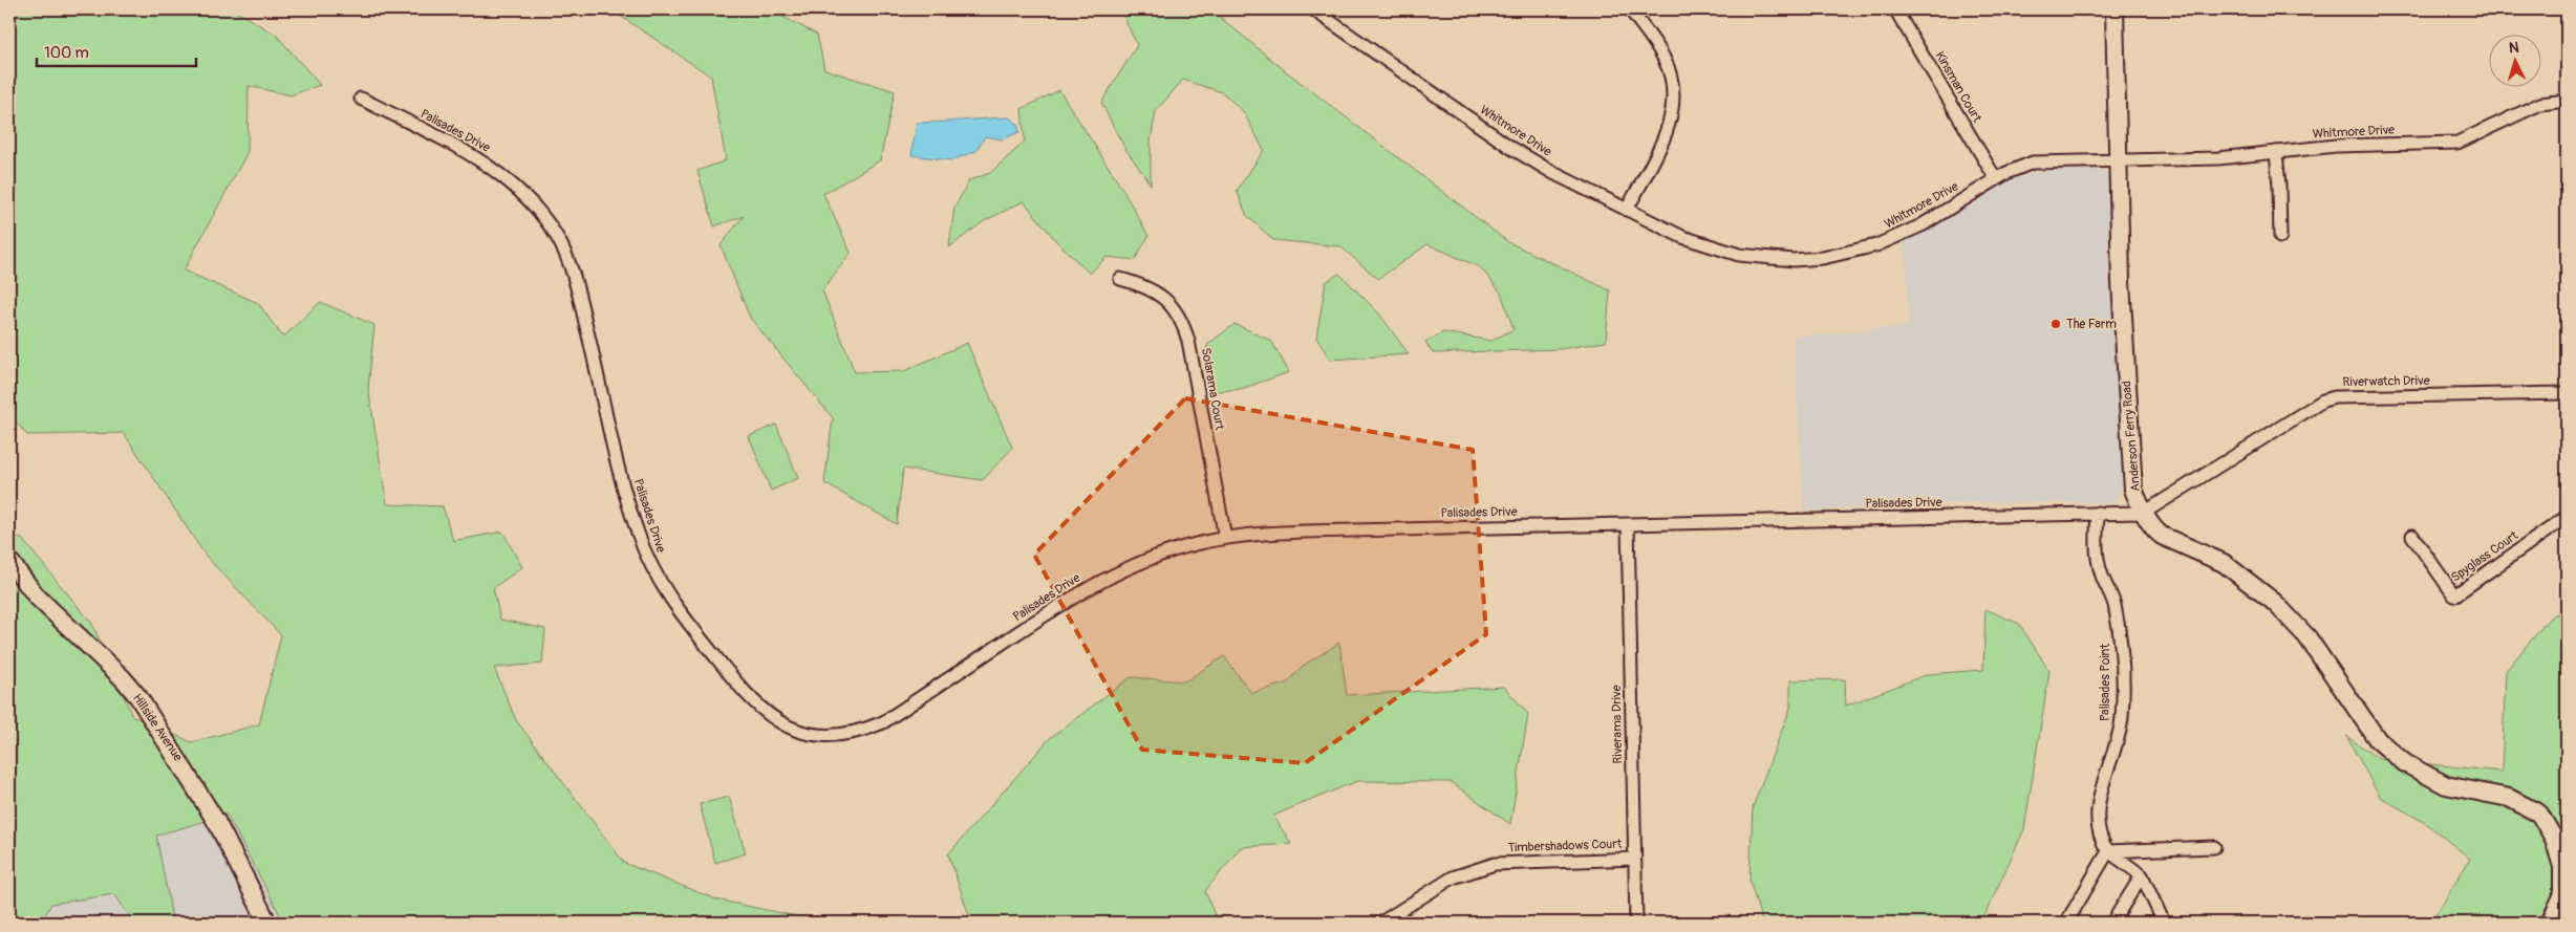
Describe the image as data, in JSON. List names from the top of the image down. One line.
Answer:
{"streets":{"street":["Kinsman Court","Palisades Drive","Whitmore Drive","Riverwatch Drive","Solarama Court","Anderson Ferry Road","Spyglass Court","Palisades Point","Riverama Drive","Hillside Avenue","Timbershadows Court"]},"crossings":[["Kinsman Court","Whitmore Drive"],["Palisades Drive","Riverwatch Drive"],["Palisades Drive","Solarama Court"],["Palisades Drive","Anderson Ferry Road"],["Palisades Drive","Palisades Point"],["Palisades Drive","Riverama Drive"],["Whitmore Drive","Anderson Ferry Road"],["Riverwatch Drive","Anderson Ferry Road"],["Riverama Drive","Timbershadows Court"]],"places":["The Farm"],"scale_bar":"100 m","north":"top"}
